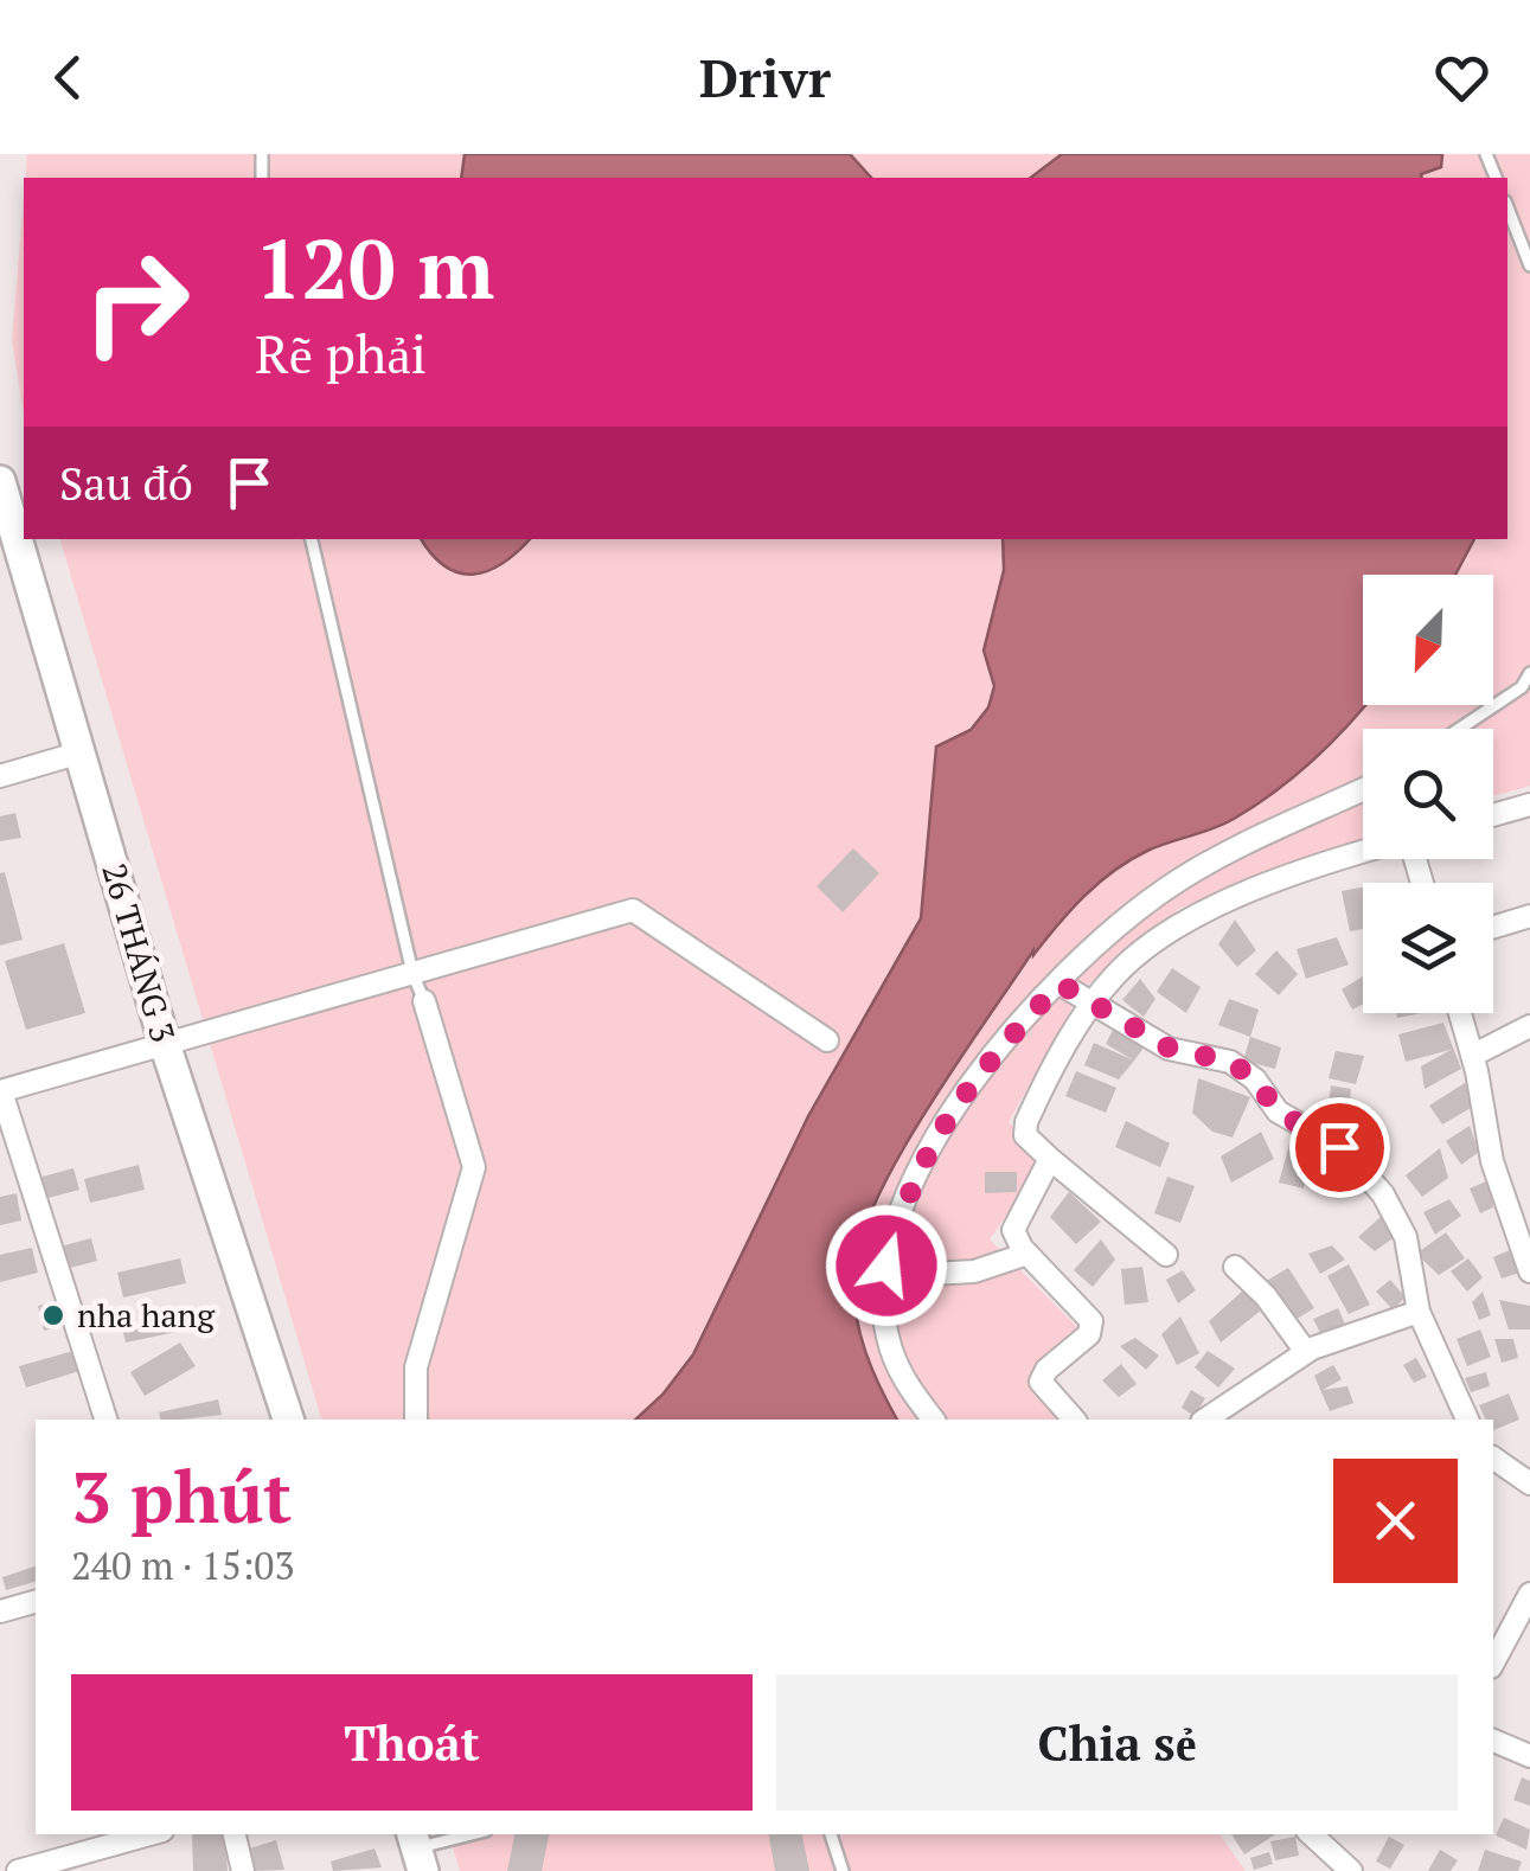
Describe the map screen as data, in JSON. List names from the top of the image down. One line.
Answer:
{"streets":{"street":["26 THÁNG 3"]},"places":["nha hang"],"north":"bottom left","page":{"header":"Drivr","turn":["120 m","Rẽ phải"],"then":"Sau đó","heading":["3 phút","240 m · 15:03"],"buttons":["Thoát","Chia sẻ"]}}
